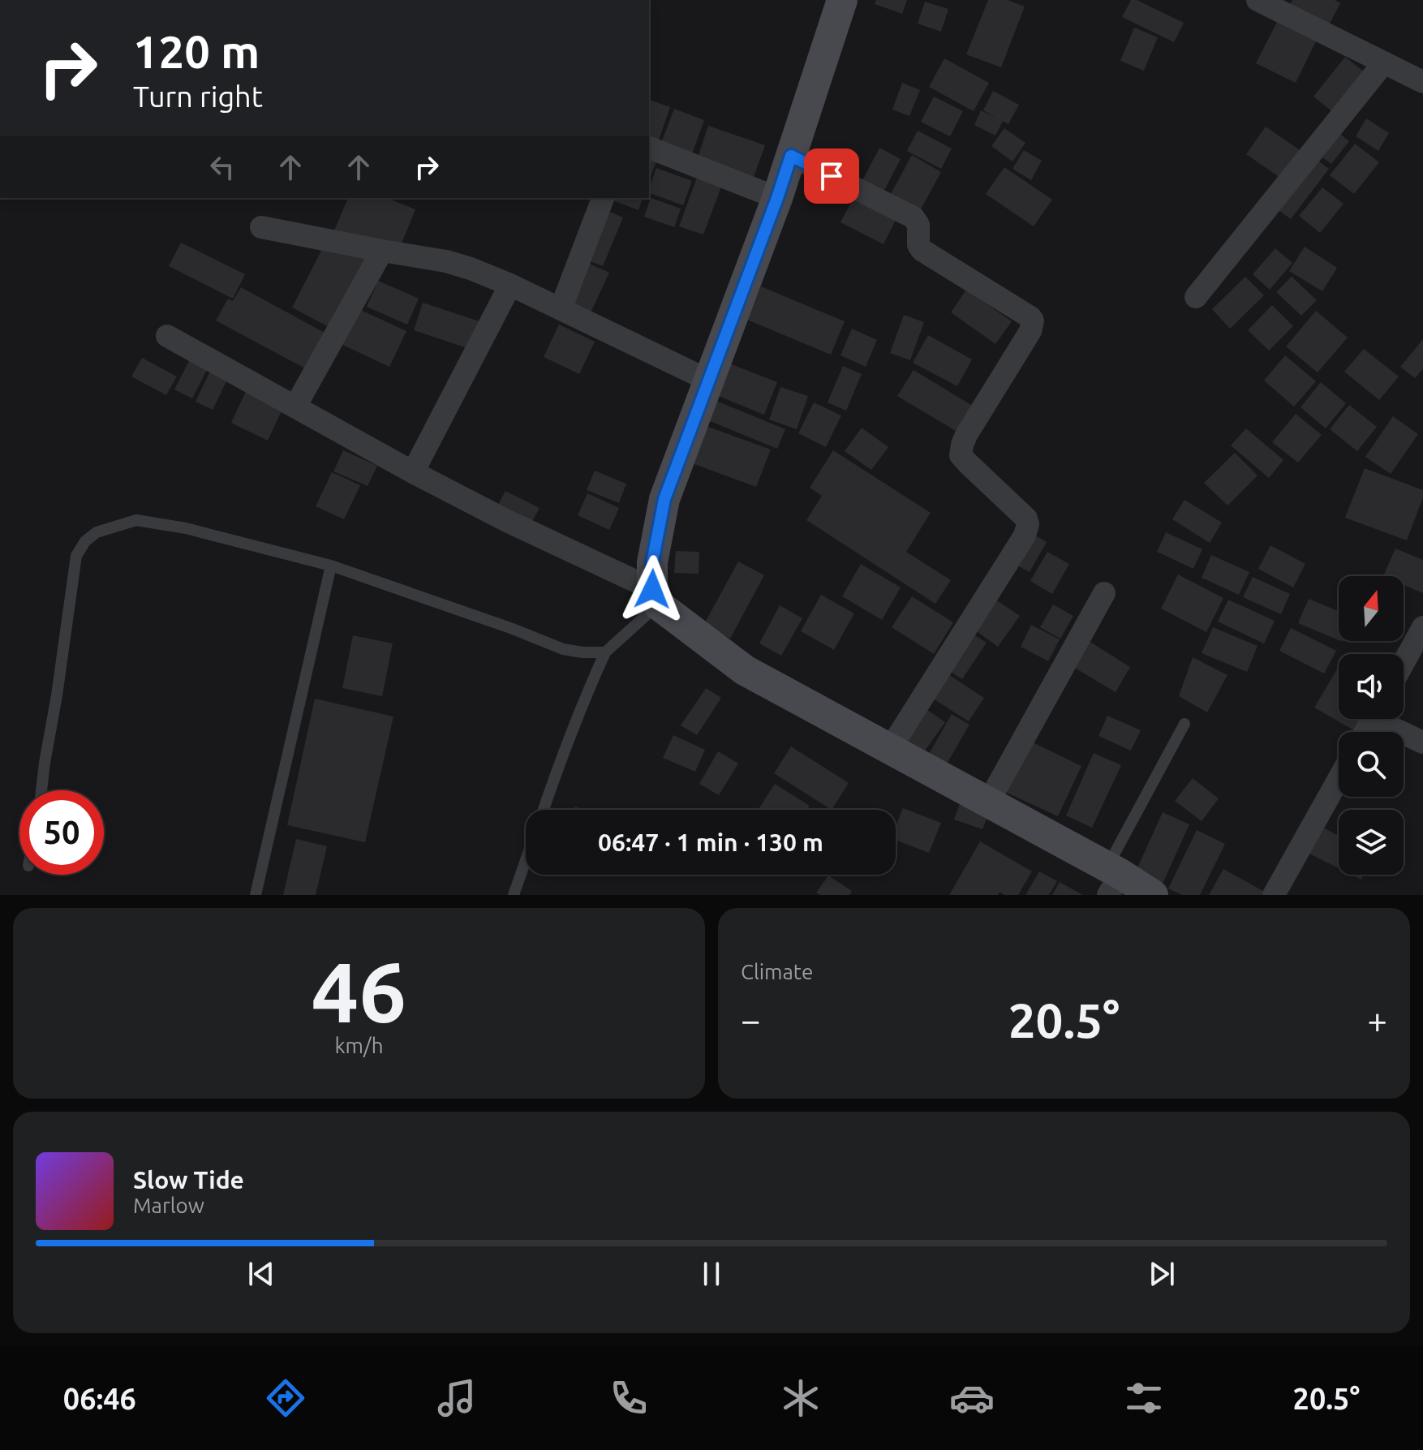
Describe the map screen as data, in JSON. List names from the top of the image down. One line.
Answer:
{"north":"top","page":{"turn":["120 m","Turn right"],"limit":"50","trip":"06:47 · 1 min · 130 m","tile":[["46","km/h"],"Climate"],"heat":["−","20.5°","+"],"song":["Slow Tide","Marlow"],"tabs":["06:46","20.5°"]}}
